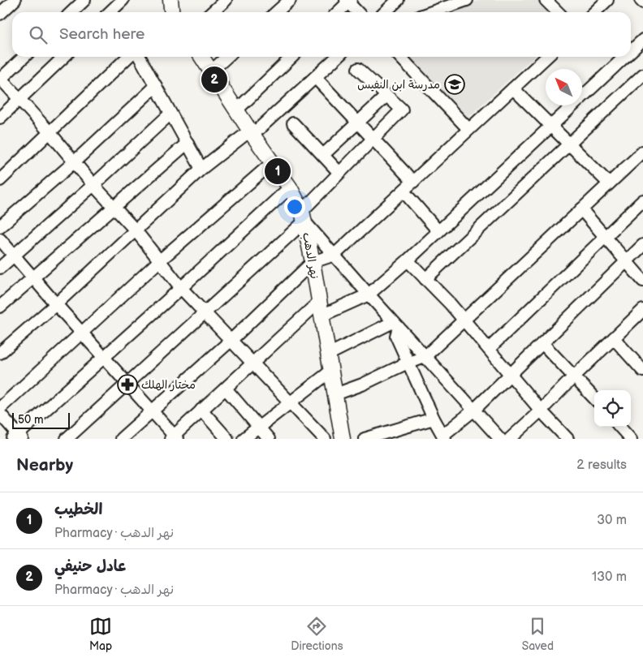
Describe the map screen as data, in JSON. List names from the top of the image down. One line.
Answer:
{"streets":{"main road":["نهر الدهب"]},"places":{"school or university":["مدرسة ابن النفيس"],"pharmacy":["مختار الهلك"]},"scale_bar":"50 m","north":"top left","page":{"search":"Search here","pins":["2","1"],"scale":"50 m","heading":["Nearby","2 results"],"list":[{"mark":"1","name":"الخطيب","note":"Pharmacy · نهر الدهب","value":"30 m"},{"mark":"2","name":"عادل حنيفي","note":"Pharmacy · نهر الدهب","value":"130 m"}],"nav":["Map","Directions","Saved"]}}
